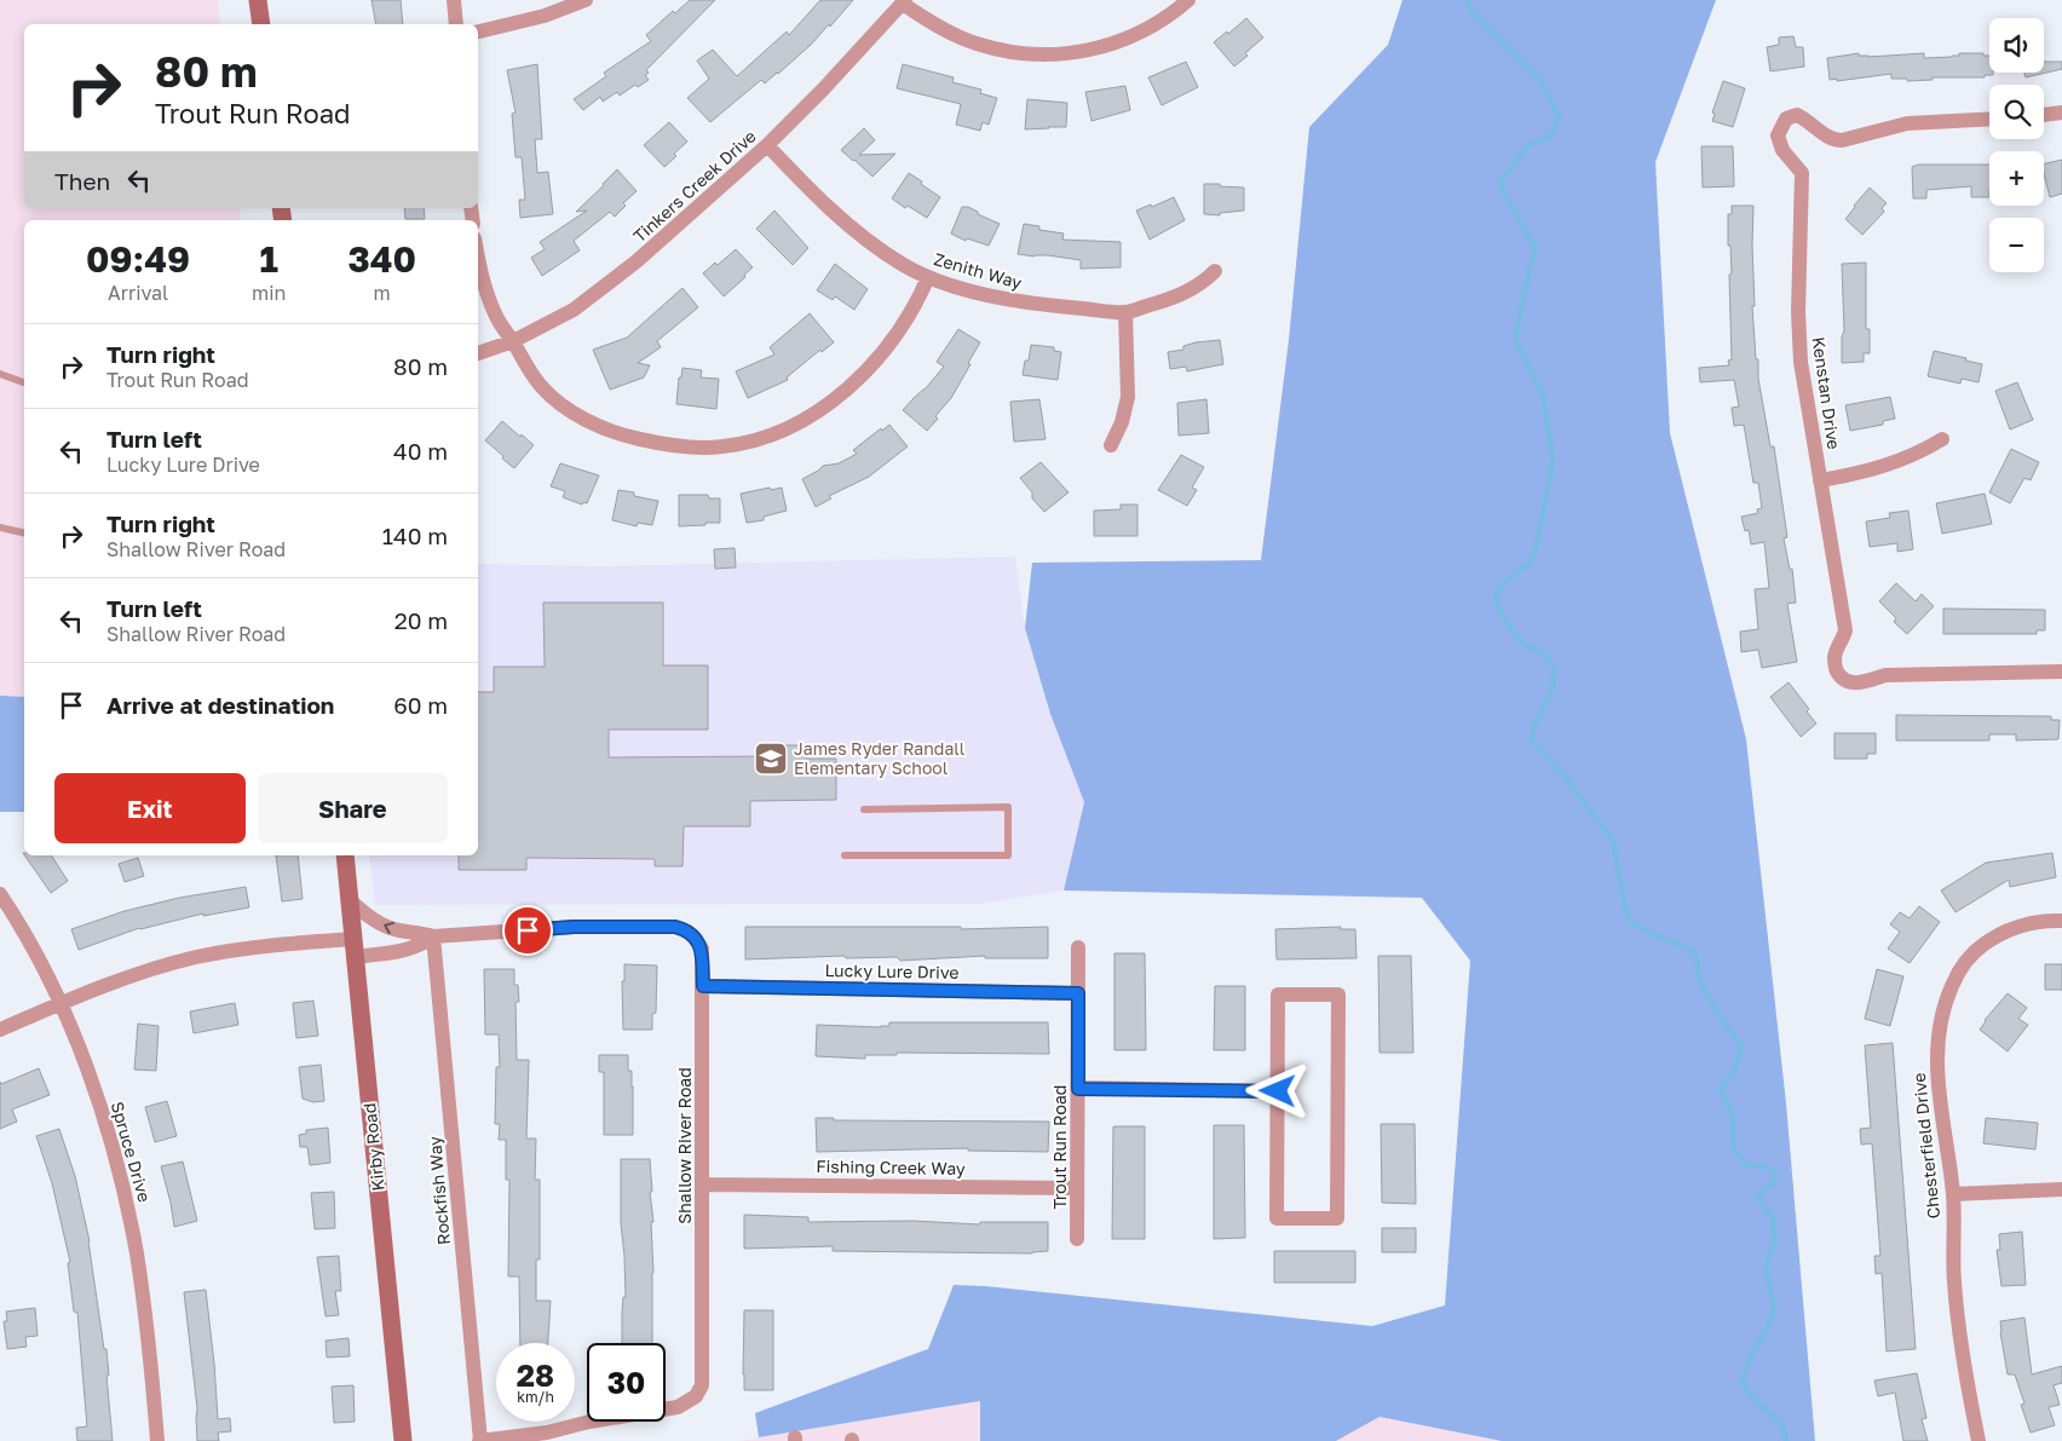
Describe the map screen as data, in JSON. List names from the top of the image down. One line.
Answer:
{"streets":{"main road":["Kirby Road"],"street":["Tinkers Creek Drive","Zenith Way","Kenstan Drive","Lucky Lure Drive","Shallow River Road","Chesterfield Drive","Trout Run Road","Spruce Drive","Fishing Creek Way","Rockfish Way"]},"crossings":[["Tinkers Creek Drive","Zenith Way"],["Lucky Lure Drive","Shallow River Road"],["Lucky Lure Drive","Trout Run Road"],["Shallow River Road","Kirby Road"],["Shallow River Road","Spruce Drive"],["Shallow River Road","Fishing Creek Way"],["Shallow River Road","Rockfish Way"],["Trout Run Road","Fishing Creek Way"]],"places":{"school or university":["James Ryder Randall Elementary School"]},"page":{"map_buttons":["+","−"],"turn":["80 m","Trout Run Road"],"then":"Then","eta":["09:49","Arrival","1","min","340","m"],"list":[{"name":"Turn right","note":"Trout Run Road","value":"80 m"},{"name":"Turn left","note":"Lucky Lure Drive","value":"40 m"},{"name":"Turn right","note":"Shallow River Road","value":"140 m"},{"name":"Turn left","note":"Shallow River Road","value":"20 m"},{"name":"Arrive at destination","value":"60 m"}],"buttons":["Exit","Share"],"speed":"28 km/h","limit":"30"}}
